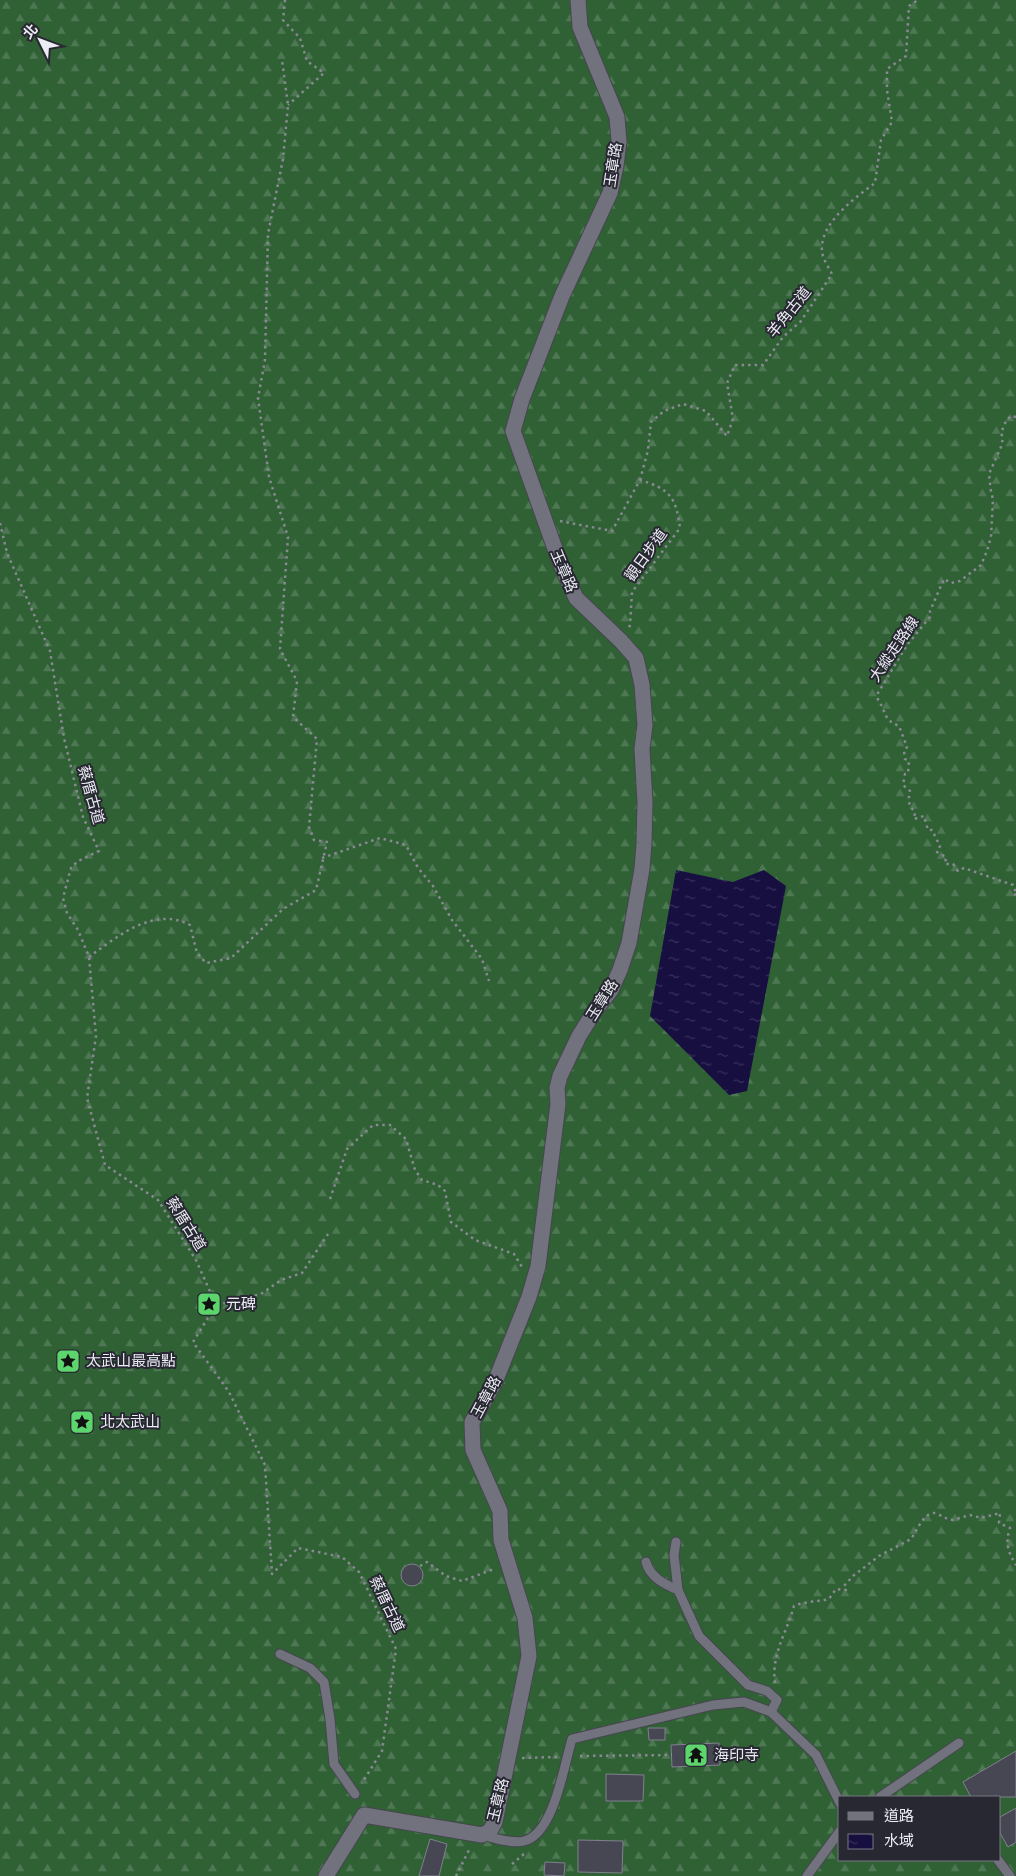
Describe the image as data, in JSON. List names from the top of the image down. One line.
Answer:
{"streets":{"street":["玉章路"],"path":["羊角古道","觀日步道","大縱走路線","蔡厝古道"]},"crossings":[["玉章路","觀日步道"],["羊角古道","觀日步道"]],"places":{"place":["元碑","太武山最高點","北太武山"],"temple":["海印寺"]},"legend":["道路","水域"],"north":"top left"}
